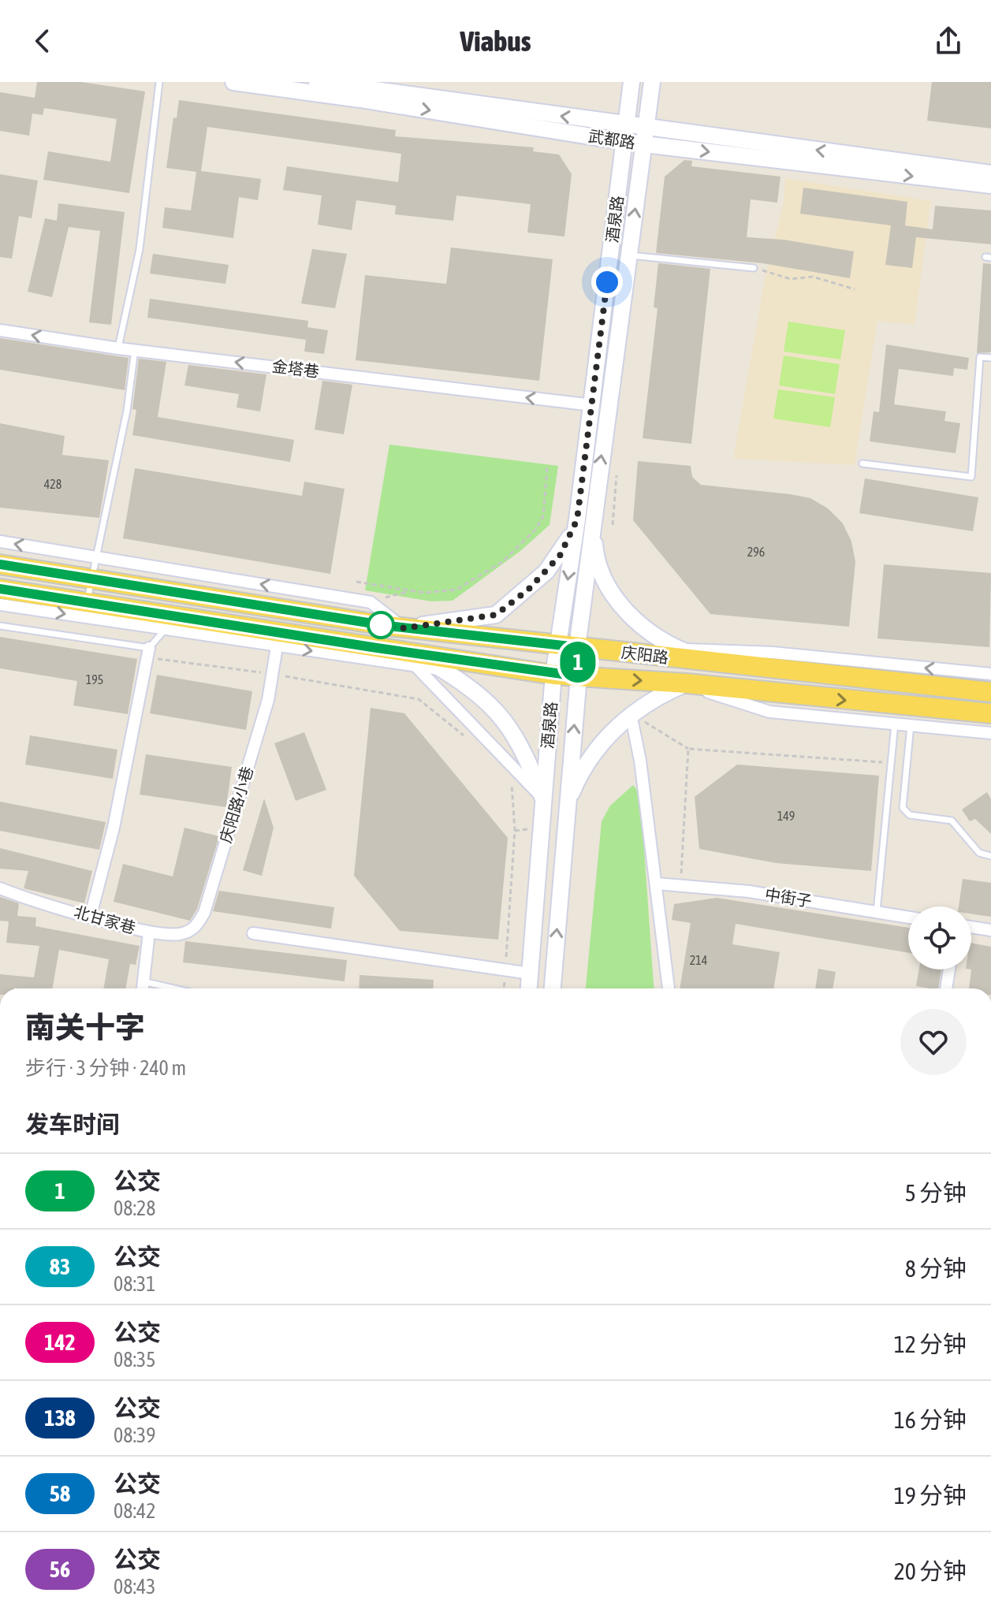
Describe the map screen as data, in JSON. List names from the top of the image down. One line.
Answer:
{"streets":{"main road":["武都路","酒泉路","庆阳路"],"street":["金塔巷","庆阳路小巷","中街子","北甘家巷"]},"crossings":[["武都路","酒泉路"],["酒泉路","金塔巷"],["酒泉路","庆阳路"],["庆阳路","庆阳路小巷"],["庆阳路小巷","北甘家巷"]],"one_way":["金塔巷"],"lines":["bus line 1"],"house_numbers":["428","296","195","149","214"],"page":{"header":"Viabus","on_map":"1","heading":[["南关十字","步行 · 3 分钟 · 240 m"],"发车时间"],"list":[{"mark":"1","name":"公交","note":"08:28","value":"5 分钟"},{"mark":"83","name":"公交","note":"08:31","value":"8 分钟"},{"mark":"142","name":"公交","note":"08:35","value":"12 分钟"},{"mark":"138","name":"公交","note":"08:39","value":"16 分钟"},{"mark":"58","name":"公交","note":"08:42","value":"19 分钟"},{"mark":"56","name":"公交","note":"08:43","value":"20 分钟"}]}}
